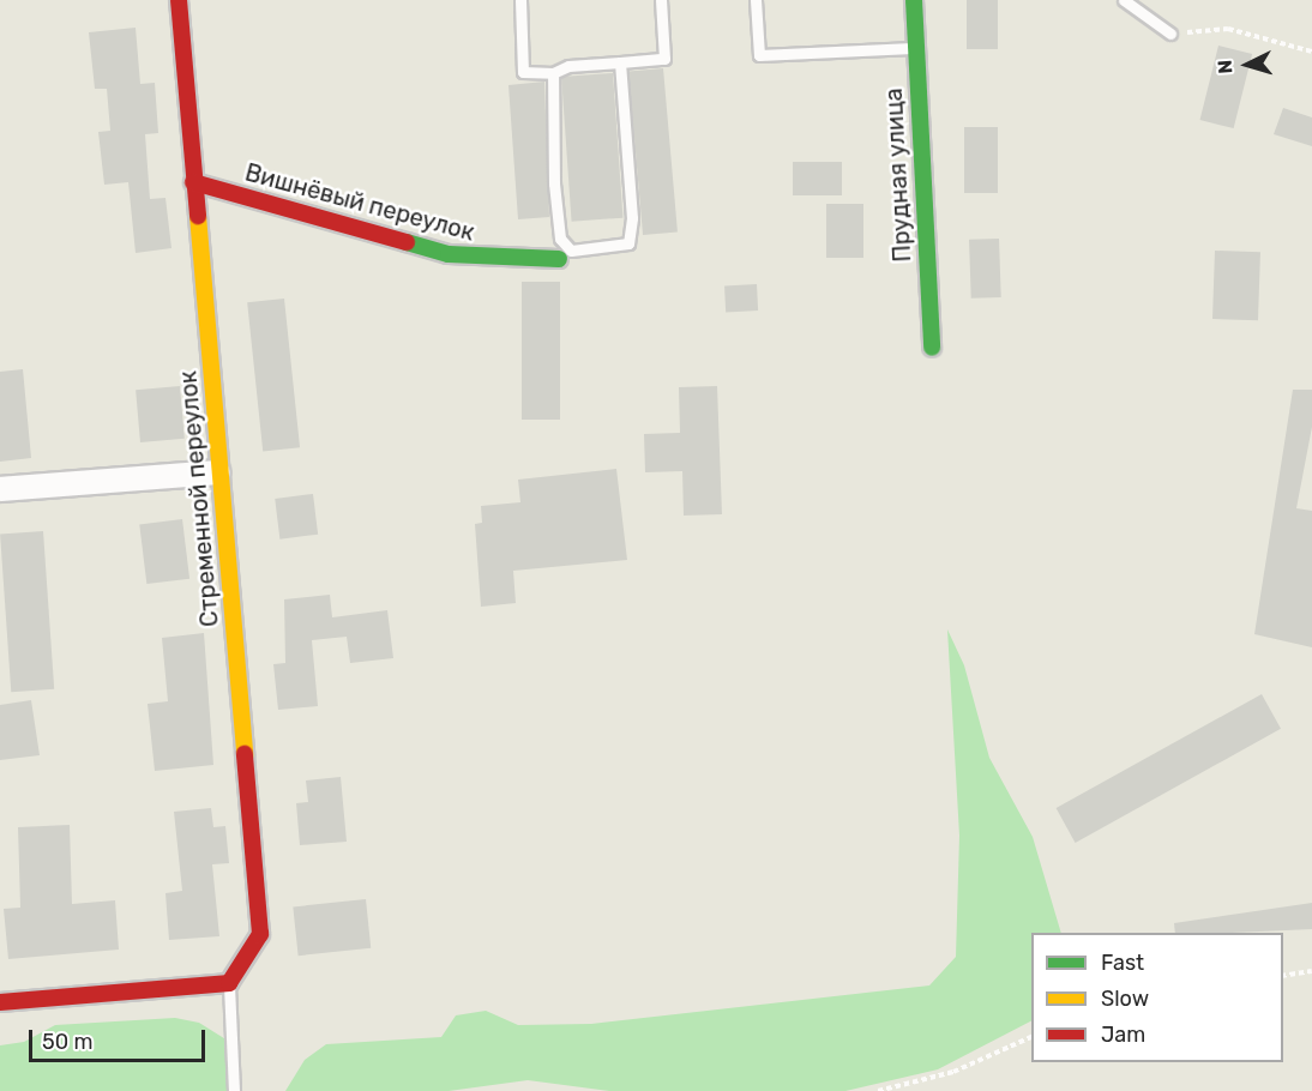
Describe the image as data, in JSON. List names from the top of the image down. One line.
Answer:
{"streets":{"street":["Прудная улица","Вишнёвый переулок","Стременной переулок"]},"crossings":[["Вишнёвый переулок","Стременной переулок"]],"legend":["Fast","Slow","Jam"],"scale_bar":"50 m","north":"left"}
